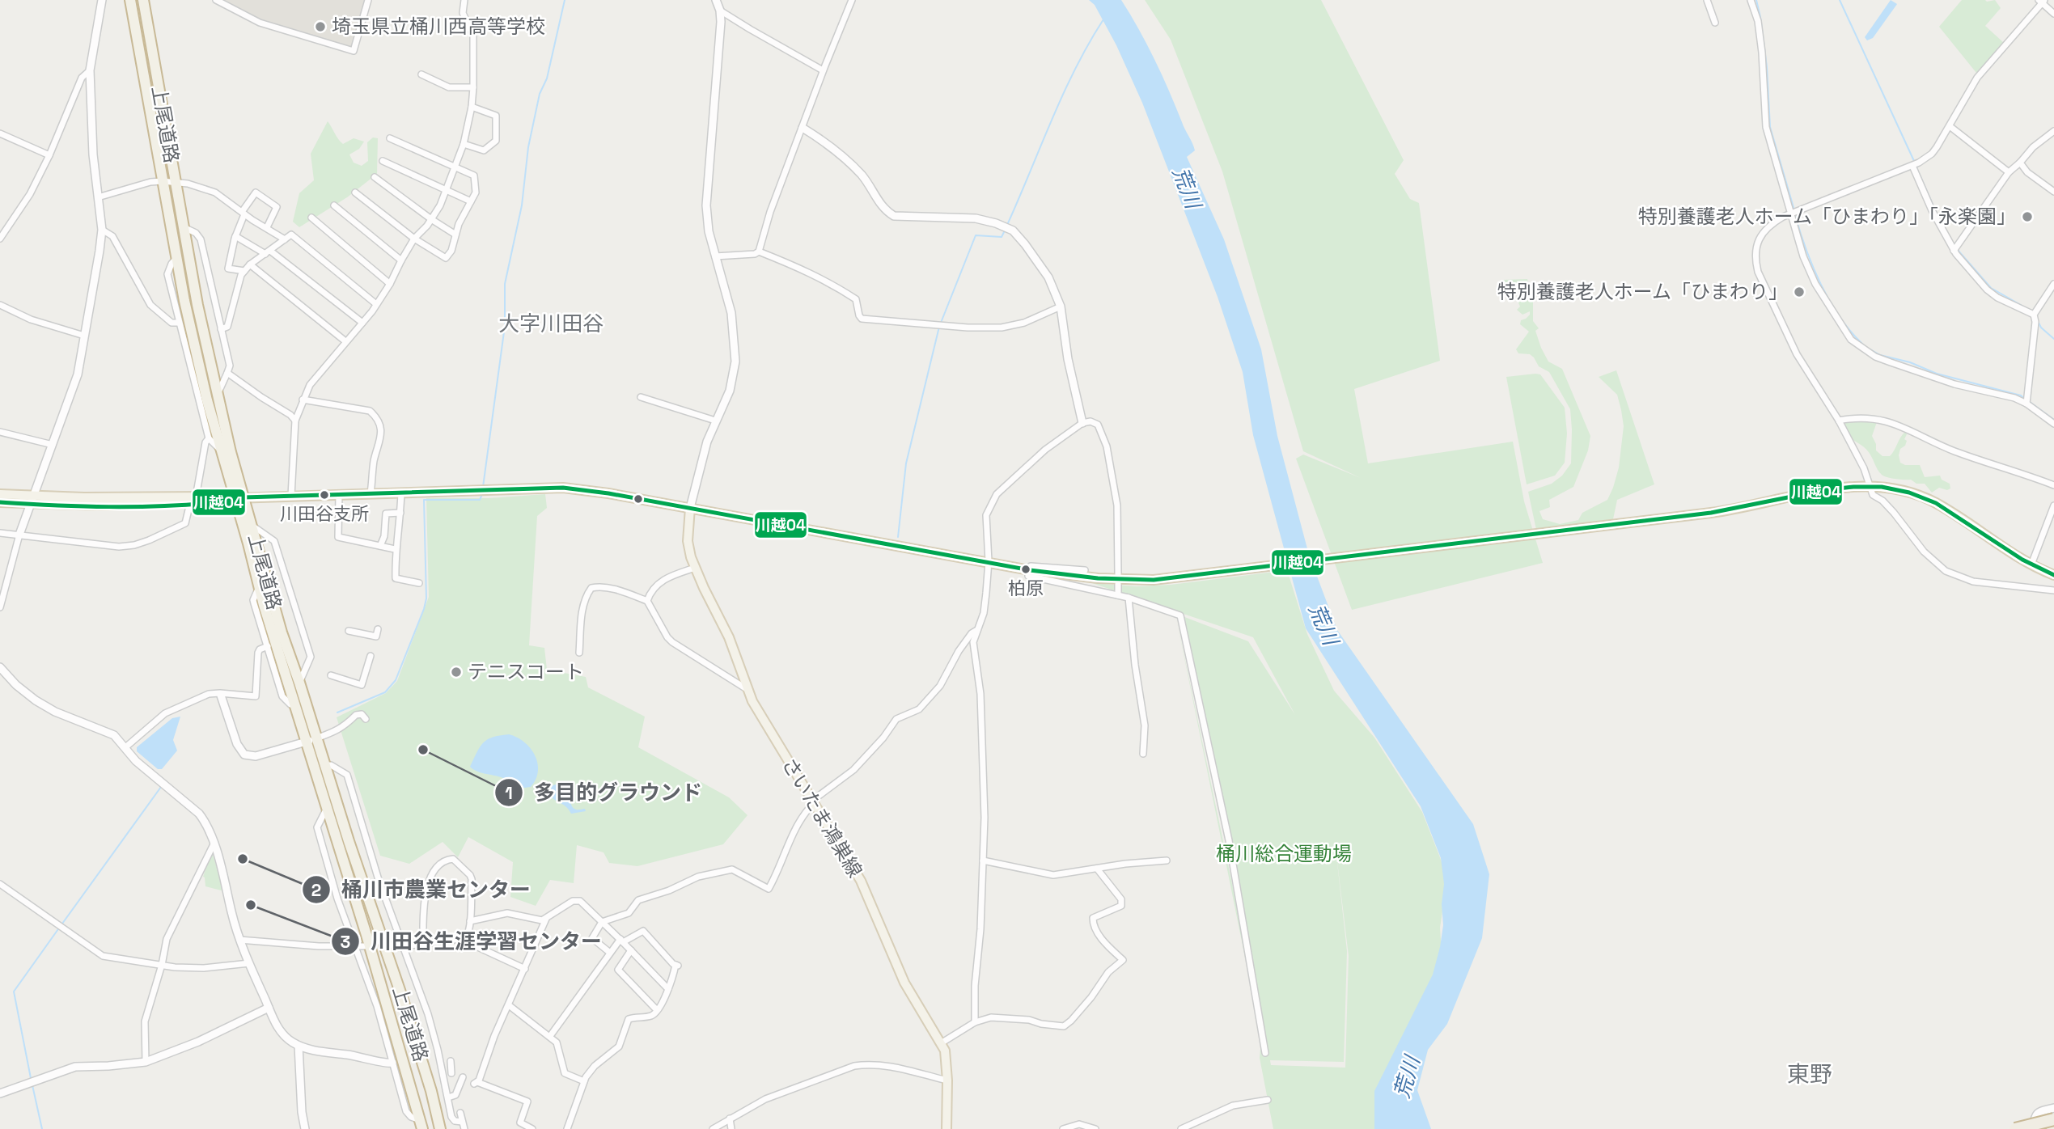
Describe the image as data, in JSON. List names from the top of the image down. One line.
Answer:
{"streets":{"highway":["上尾道路"],"main road":["さいたま鴻巣線"]},"districts":["大字川田谷","東野"],"water":["荒川"],"parks":["桶川総合運動場"],"places":["埼玉県立桶川西高等学校","特別養護老人ホーム「ひまわり」「永楽園」","特別養護老人ホーム「ひまわり」","川田谷支所","柏原","テニスコート","多目的グラウンド","桶川市農業センター","川田谷生涯学習センター"],"lines":["transit line 川越04"]}
